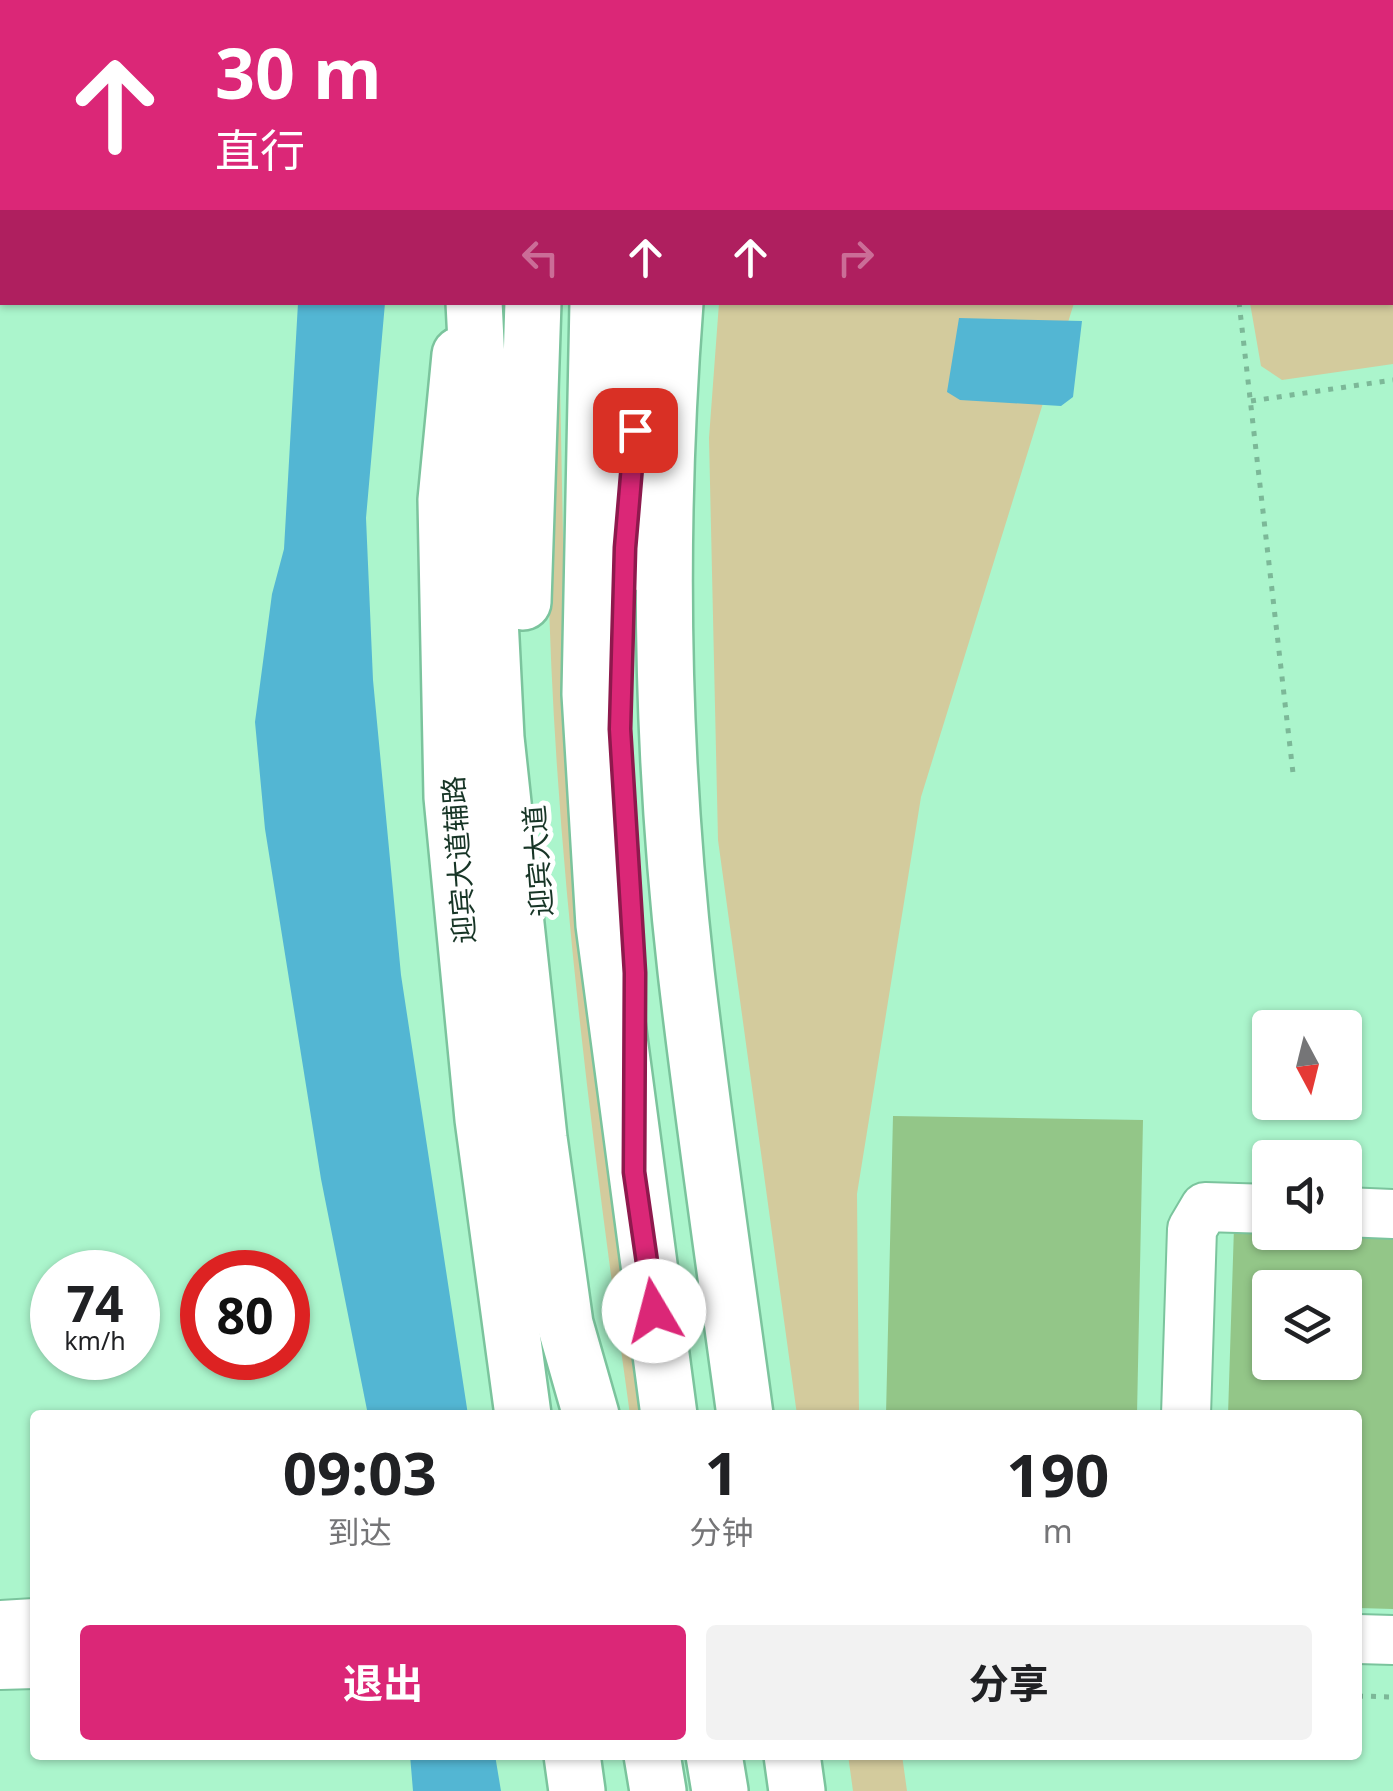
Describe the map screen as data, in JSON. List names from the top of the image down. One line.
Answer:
{"streets":{"main road":["迎宾大道辅路","迎宾大道"]},"north":"bottom","page":{"turn":["30 m","直行"],"speed":"74 km/h","limit":"80","eta":["09:03","到达","1","分钟","190","m"],"buttons":["退出","分享"]}}
